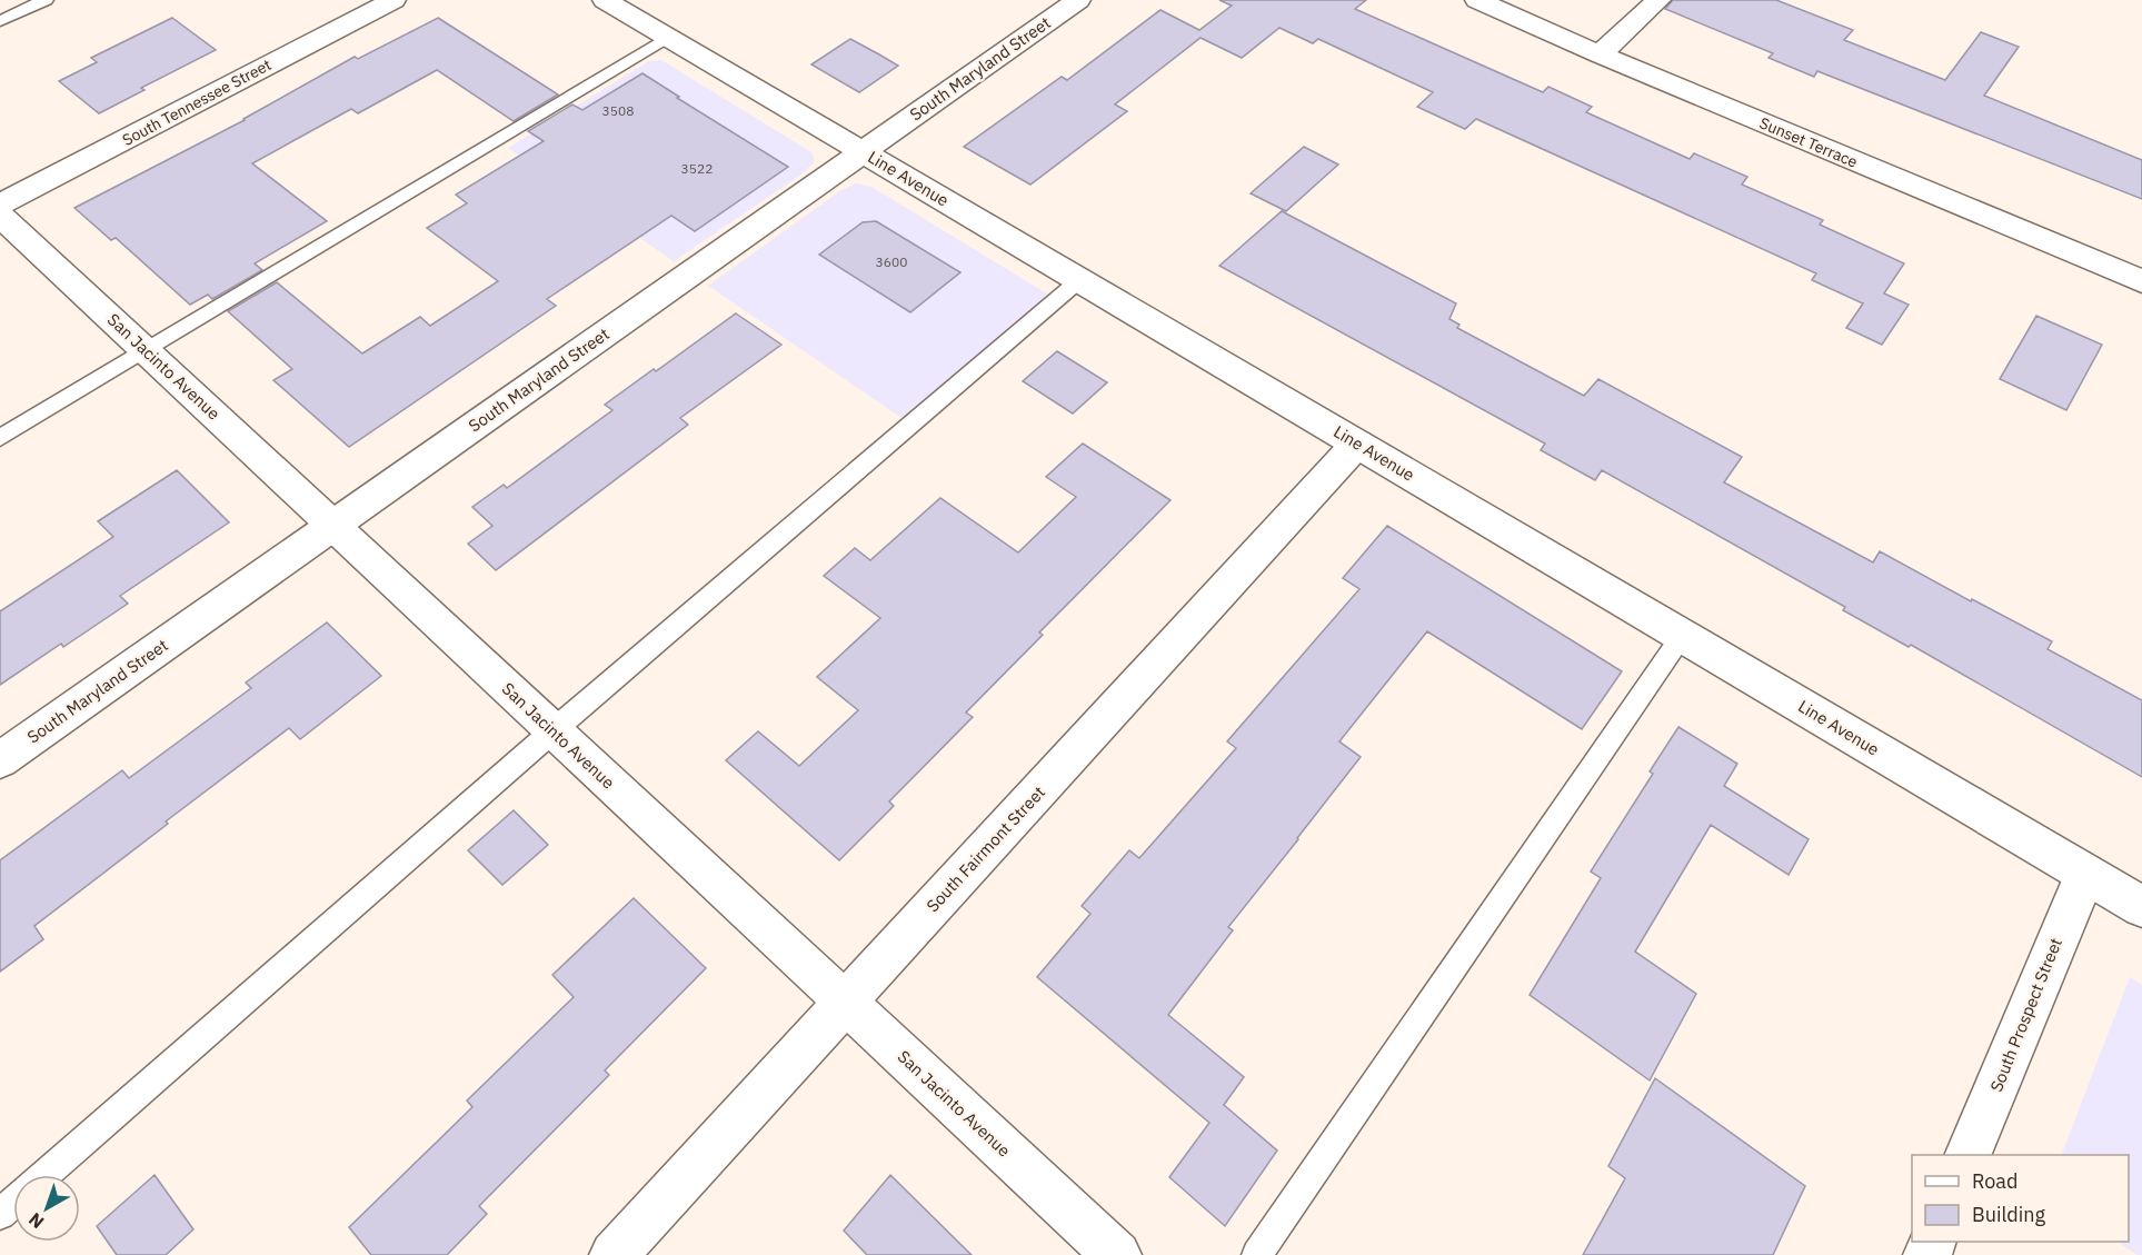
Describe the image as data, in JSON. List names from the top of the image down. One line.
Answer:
{"streets":{"street":["South Maryland Street","South Tennessee Street","Sunset Terrace","Line Avenue","San Jacinto Avenue","South Fairmont Street","South Prospect Street"]},"crossings":[["South Maryland Street","Line Avenue"],["South Maryland Street","San Jacinto Avenue"],["Line Avenue","South Fairmont Street"],["Line Avenue","South Prospect Street"],["San Jacinto Avenue","South Fairmont Street"]],"house_numbers":["3508","3522","3600"],"legend":["Road","Building"],"north":"bottom left"}
